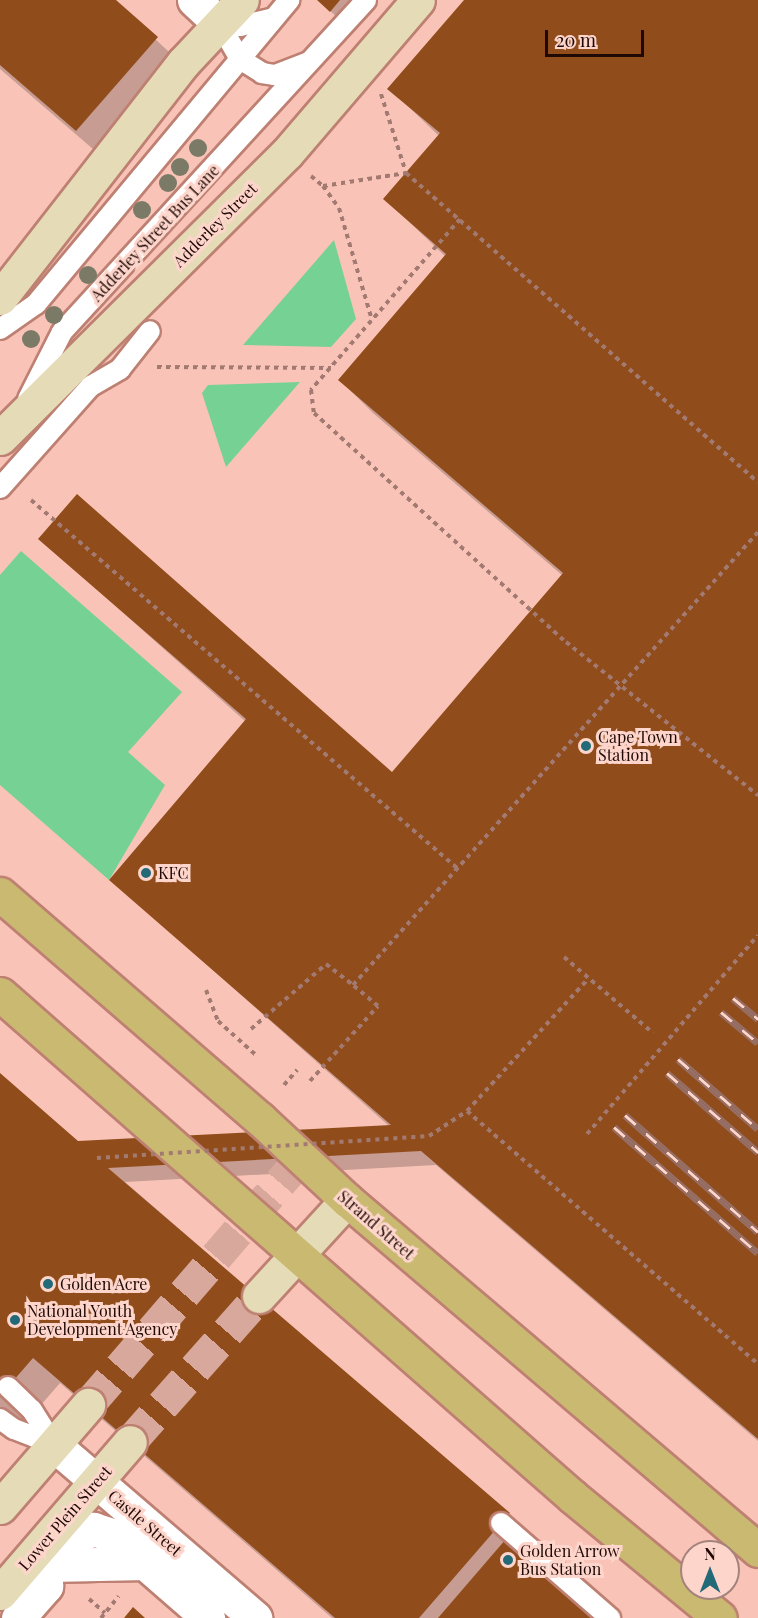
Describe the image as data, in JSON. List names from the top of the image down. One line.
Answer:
{"streets":{"main road":["Adderley Street","Strand Street","Lower Plein Street"],"street":["Castle Street"],"lane":["Adderley Street Bus Lane"]},"crossings":[["Adderley Street","Adderley Street Bus Lane"],["Lower Plein Street","Castle Street"]],"places":["Cape Town Station","KFC","Golden Acre","National Youth Development Agency","Golden Arrow Bus Station"],"scale_bar":"20 m","north":"top"}
